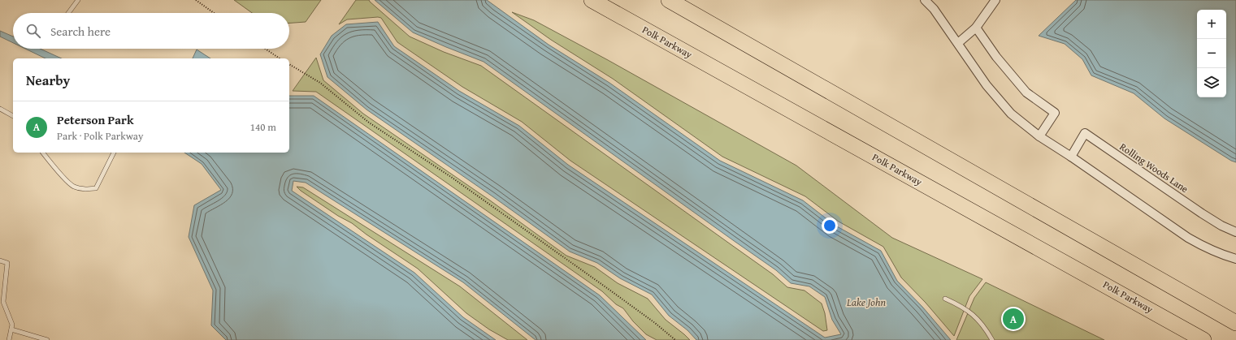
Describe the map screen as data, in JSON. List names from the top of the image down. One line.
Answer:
{"streets":{"highway":["Polk Parkway"],"street":["Rolling Woods Lane"]},"water":["Lake John"],"page":{"map_buttons":["+","−"],"search":"Search here","heading":"Nearby","list":[{"mark":"A","name":"Peterson Park","note":"Park · Polk Parkway","value":"140 m"}],"pins":"A"}}
